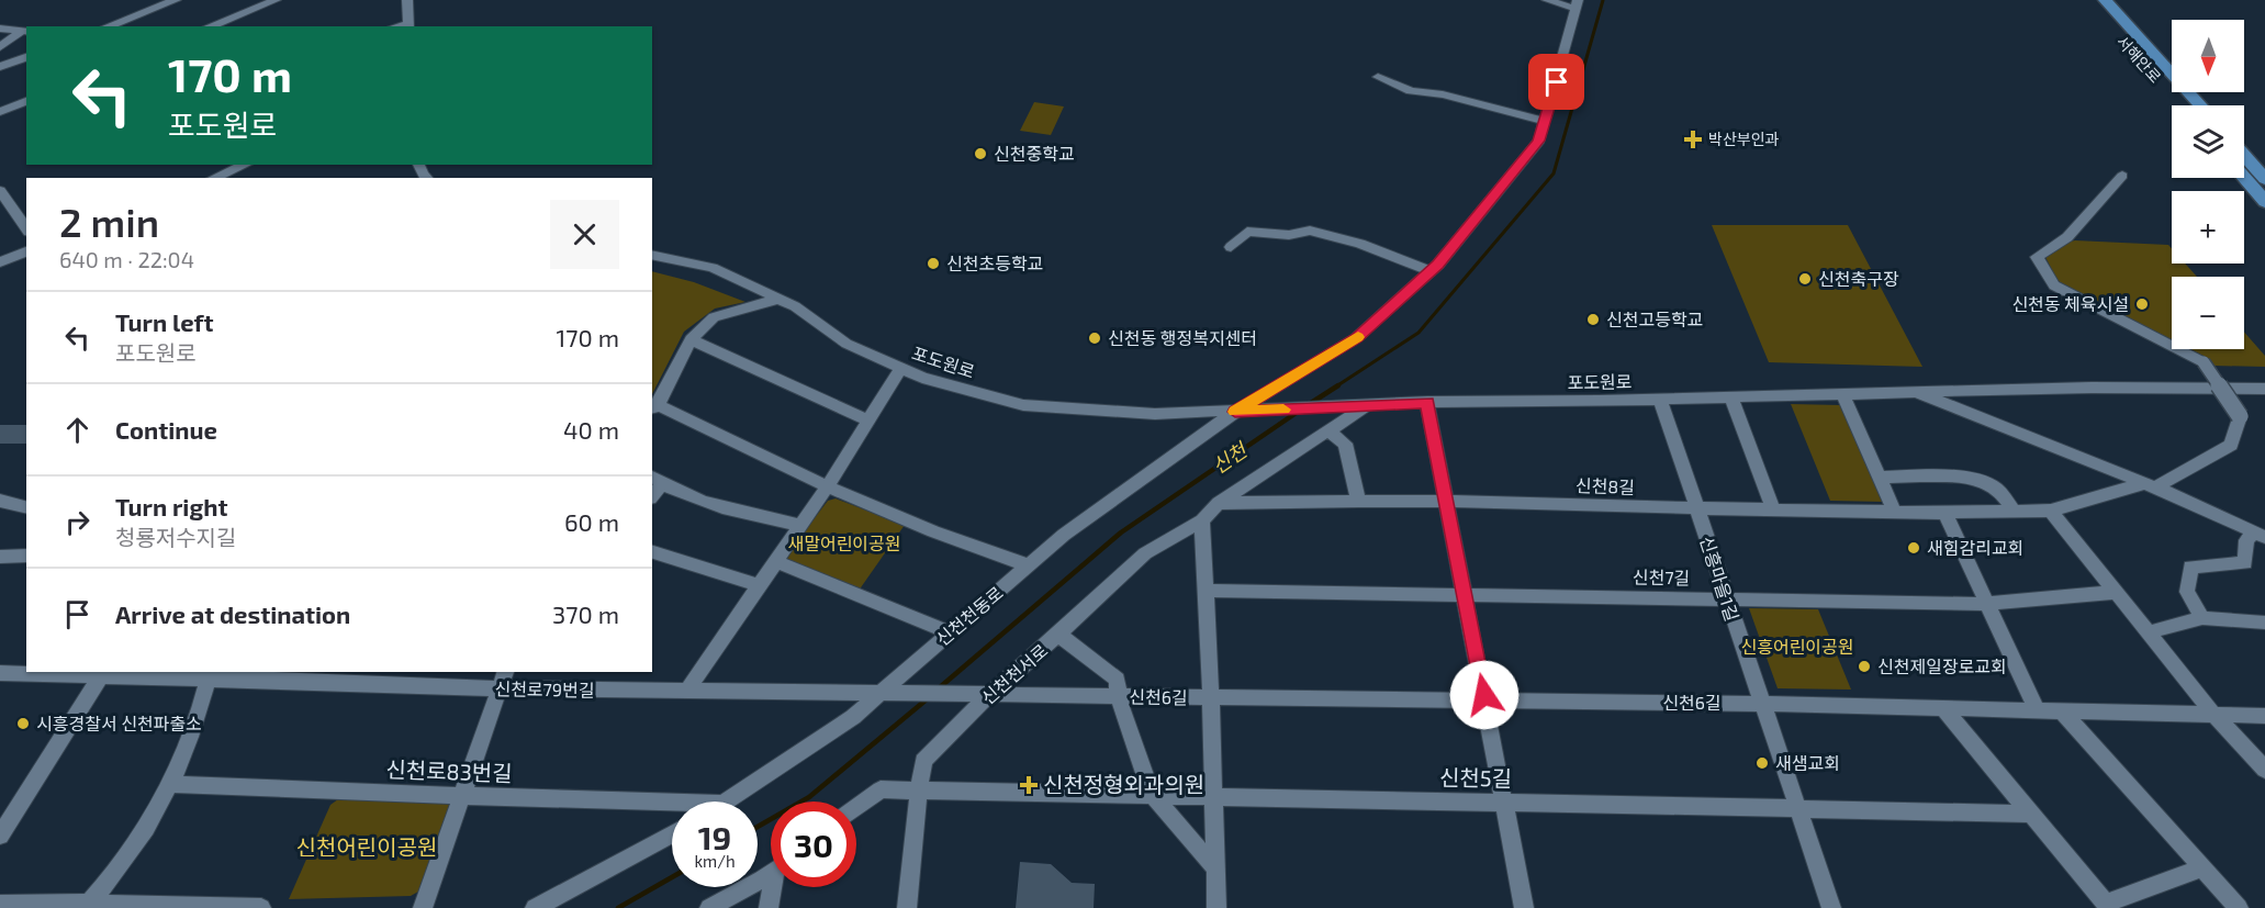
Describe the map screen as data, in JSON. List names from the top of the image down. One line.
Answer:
{"streets":{"main road":["서해안로"],"street":["포도원로","신천8길","신천7길","신흥마을1길","신천천동로","신천천서로","신천로79번길","신천6길","신천로83번길","신천5길"]},"crossings":[["포도원로","신흥마을1길"],["포도원로","신천천동로"],["신천8길","신흥마을1길"],["신천7길","신흥마을1길"],["신흥마을1길","신천6길"],["신흥마을1길","신천5길"],["신천천동로","신천로79번길"],["신천천서로","신천6길"],["신천천서로","신천5길"],["신천로79번길","신천6길"],["신천6길","신천5길"]],"water":["신천"],"parks":["새말어린이공원","신흥어린이공원","신천어린이공원"],"places":{"health":["박산부인과","신천정형외과의원"],"other":["신천중학교","신천초등학교","신천축구장","신천동 체육시설","신천고등학교","신천동 행정복지센터","새힘감리교회","신천제일장로교회","시흥경찰서 신천파출소","새샘교회"]},"north":"bottom","page":{"map_buttons":["+","−"],"turn":["170 m","포도원로"],"heading":["2 min","640 m · 22:04"],"list":[{"name":"Turn left","note":"포도원로","value":"170 m"},{"name":"Continue","value":"40 m"},{"name":"Turn right","note":"청룡저수지길","value":"60 m"},{"name":"Arrive at destination","value":"370 m"}],"speed":"19 km/h","limit":"30"}}
